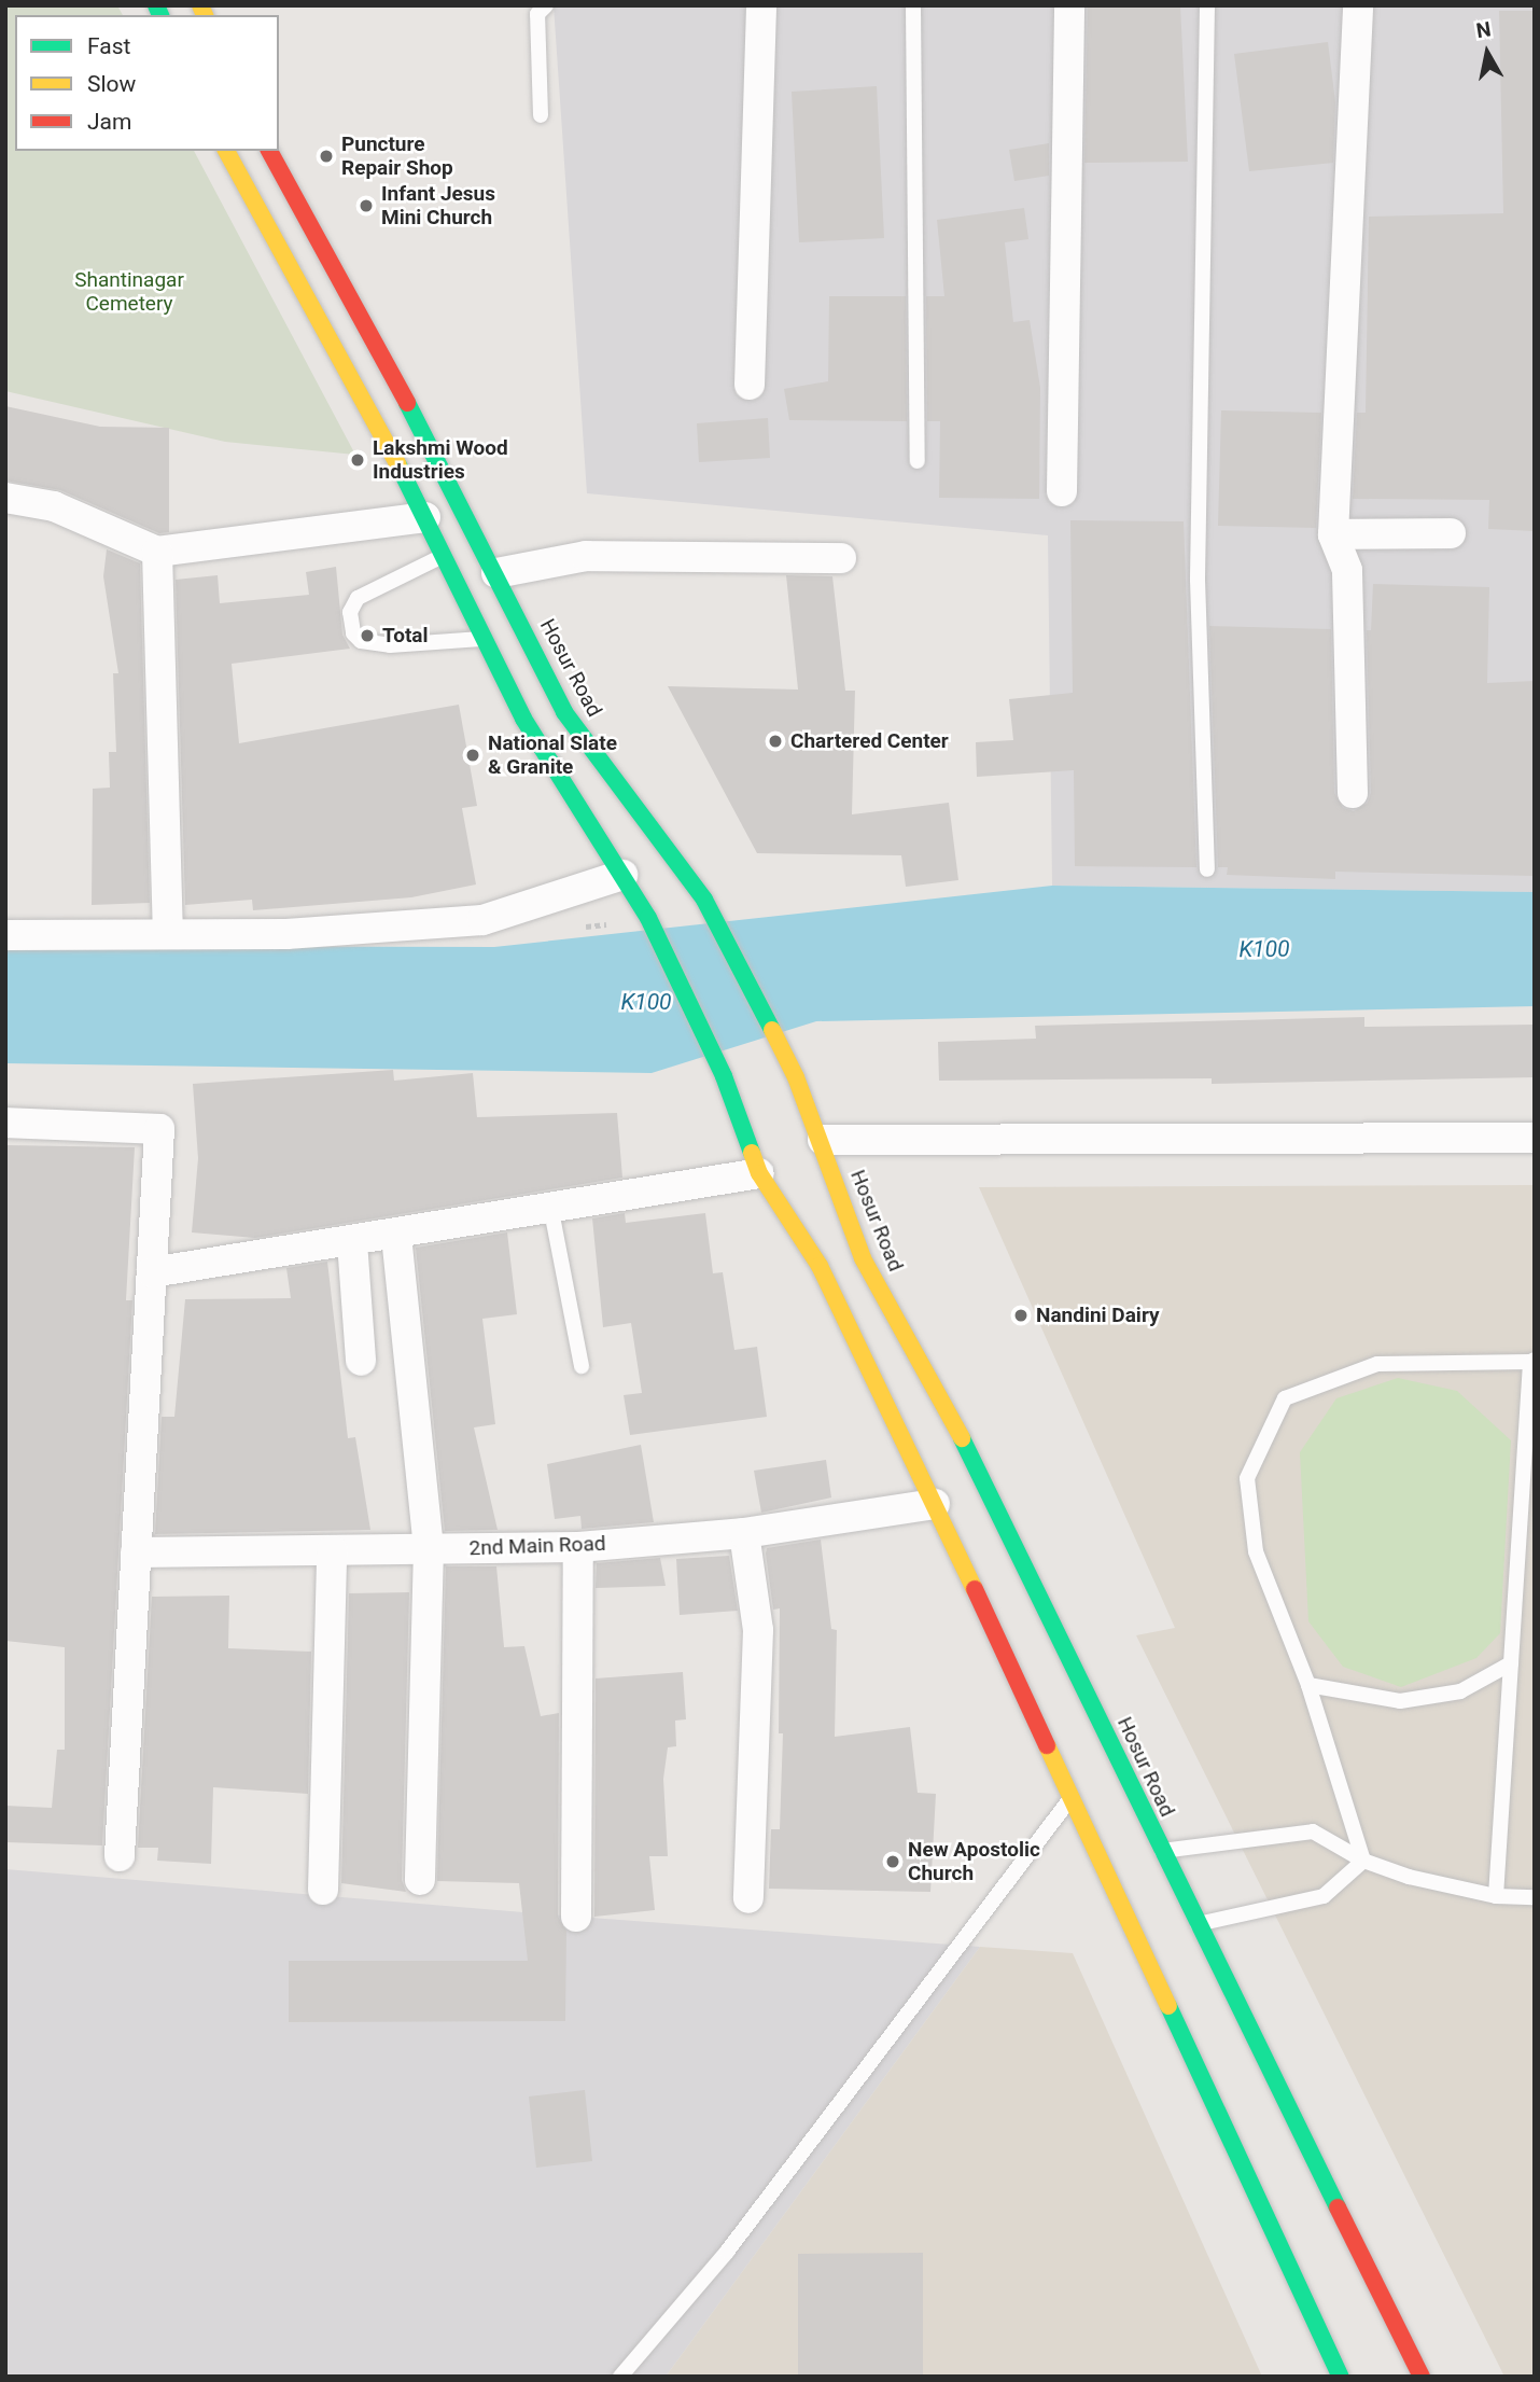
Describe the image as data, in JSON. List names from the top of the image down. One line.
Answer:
{"streets":{"main road":["Hosur Road"],"street":["2nd Main Road"]},"water":["K100"],"parks":["Shantinagar Cemetery"],"places":["Puncture Repair Shop","Infant Jesus Mini Church","Lakshmi Wood Industries","Total","Chartered Center","National Slate & Granite","Nandini Dairy","New Apostolic Church"],"legend":["Fast","Slow","Jam"],"north":"top"}
